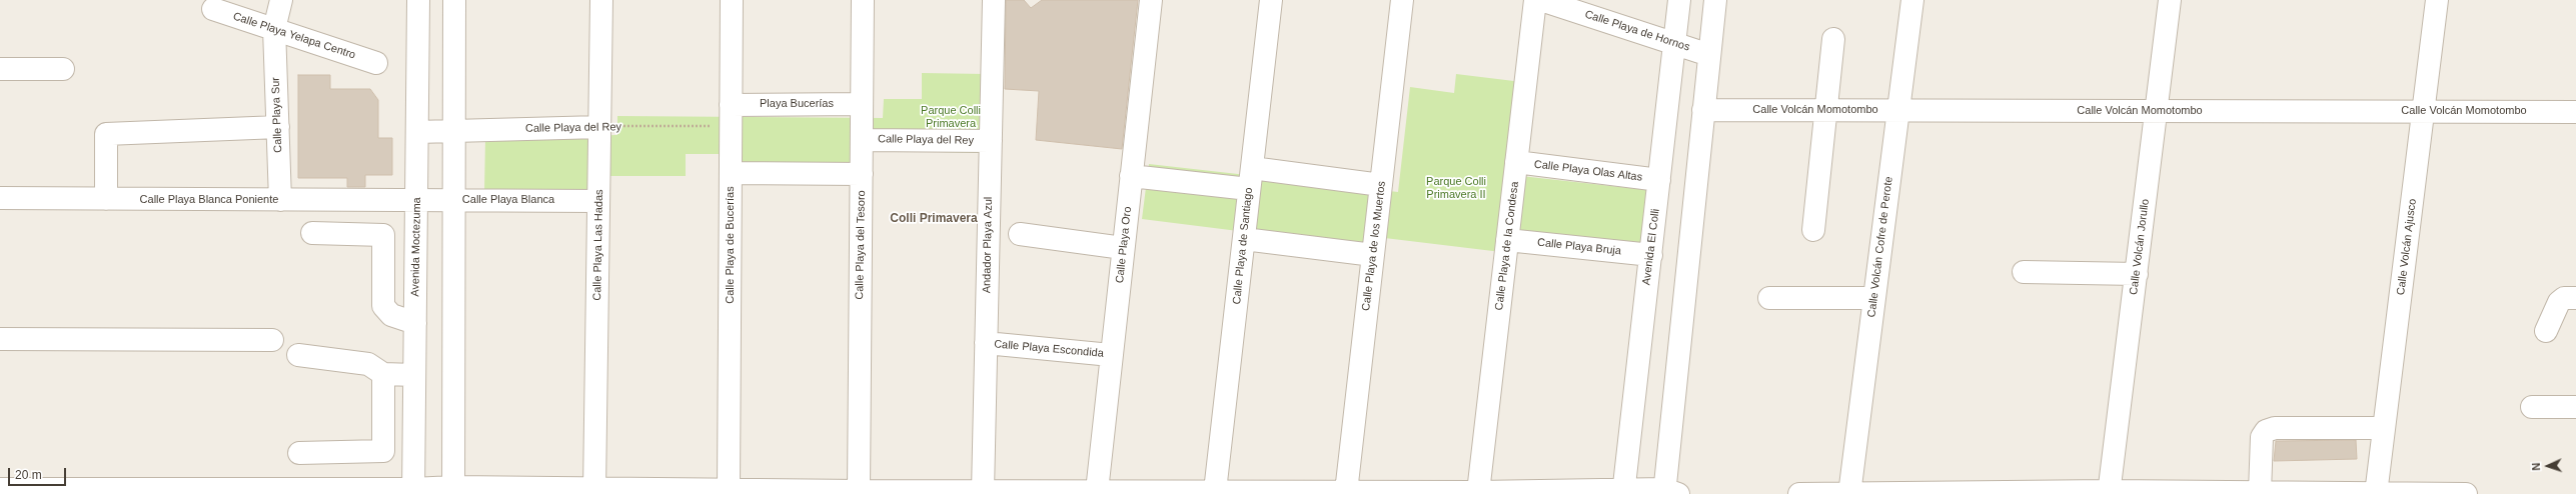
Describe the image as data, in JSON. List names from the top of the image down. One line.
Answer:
{"streets":{"street":["Calle Playa de Hornos","Calle Playa Yelapa Centro","Playa Bucerías","Calle Volcán Momotombo","Calle Playa Sur","Calle Playa del Rey","Calle Playa Olas Altas","Calle Playa Blanca Poniente","Calle Playa Blanca","Calle Playa Las Hadas","Calle Playa de Bucerías","Calle Playa del Tesoro","Andador Playa Azul","Calle Playa Oro","Calle Playa de Santiago","Calle Playa de los Muertos","Calle Playa de la Condesa","Avenida Moctezuma","Calle Playa Bruja","Avenida El Colli","Calle Volcán Cofre de Perote","Calle Volcán Jorullo","Calle Volcán Ajusco","Calle Playa Escondida"]},"crossings":[["Calle Playa de Hornos","Avenida El Colli"],["Calle Playa Yelapa Centro","Calle Playa Sur"],["Playa Bucerías","Calle Playa de Bucerías"],["Playa Bucerías","Calle Playa del Tesoro"],["Calle Volcán Momotombo","Calle Volcán Cofre de Perote"],["Calle Volcán Momotombo","Calle Volcán Jorullo"],["Calle Volcán Momotombo","Calle Volcán Ajusco"],["Calle Playa Sur","Calle Playa Blanca Poniente"],["Calle Playa del Rey","Calle Playa Las Hadas"],["Calle Playa del Rey","Calle Playa de Bucerías"],["Calle Playa del Rey","Calle Playa del Tesoro"],["Calle Playa del Rey","Andador Playa Azul"],["Calle Playa del Rey","Avenida Moctezuma"],["Calle Playa Olas Altas","Calle Playa de la Condesa"],["Calle Playa Olas Altas","Avenida El Colli"],["Calle Playa Blanca Poniente","Calle Playa Blanca"],["Calle Playa Blanca Poniente","Avenida Moctezuma"],["Calle Playa Blanca","Calle Playa Las Hadas"],["Calle Playa Blanca","Avenida Moctezuma"],["Andador Playa Azul","Calle Playa Escondida"],["Calle Playa Oro","Calle Playa Escondida"],["Calle Playa de la Condesa","Calle Playa Bruja"],["Calle Playa Bruja","Avenida El Colli"]],"districts":["Colli Primavera"],"parks":["Parque Colli Primavera","Parque Colli Primavera II"],"scale_bar":"20 m","north":"left"}
